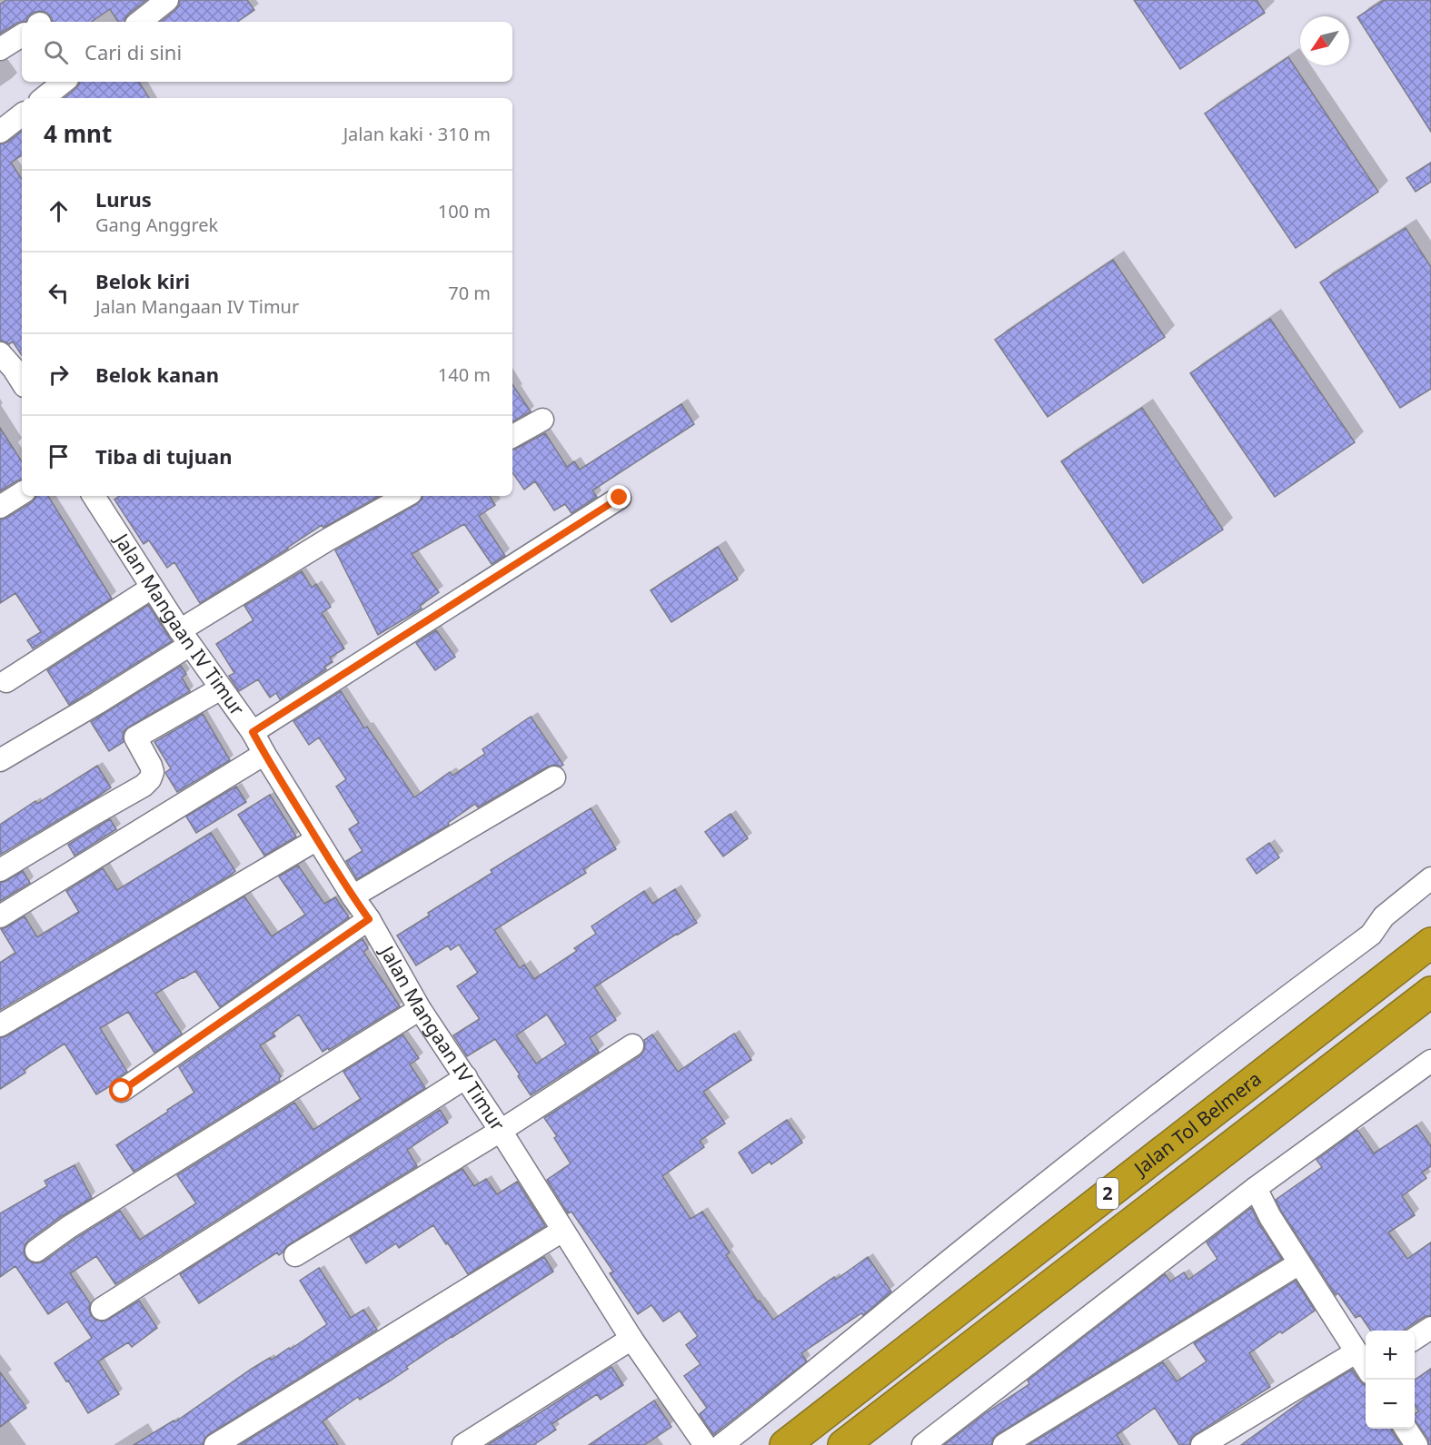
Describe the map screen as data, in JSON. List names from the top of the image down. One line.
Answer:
{"streets":{"highway":["Jalan Tol Belmera","2"],"street":["Jalan Mangaan IV Timur"]},"north":"bottom left","page":{"search":"Cari di sini","heading":["4 mnt","Jalan kaki · 310 m"],"list":[["Lurus","Gang Anggrek","100 m"],["Belok kiri","Jalan Mangaan IV Timur","70 m"],["Belok kanan","140 m"],"Tiba di tujuan"],"map_buttons":["+","−"]}}
